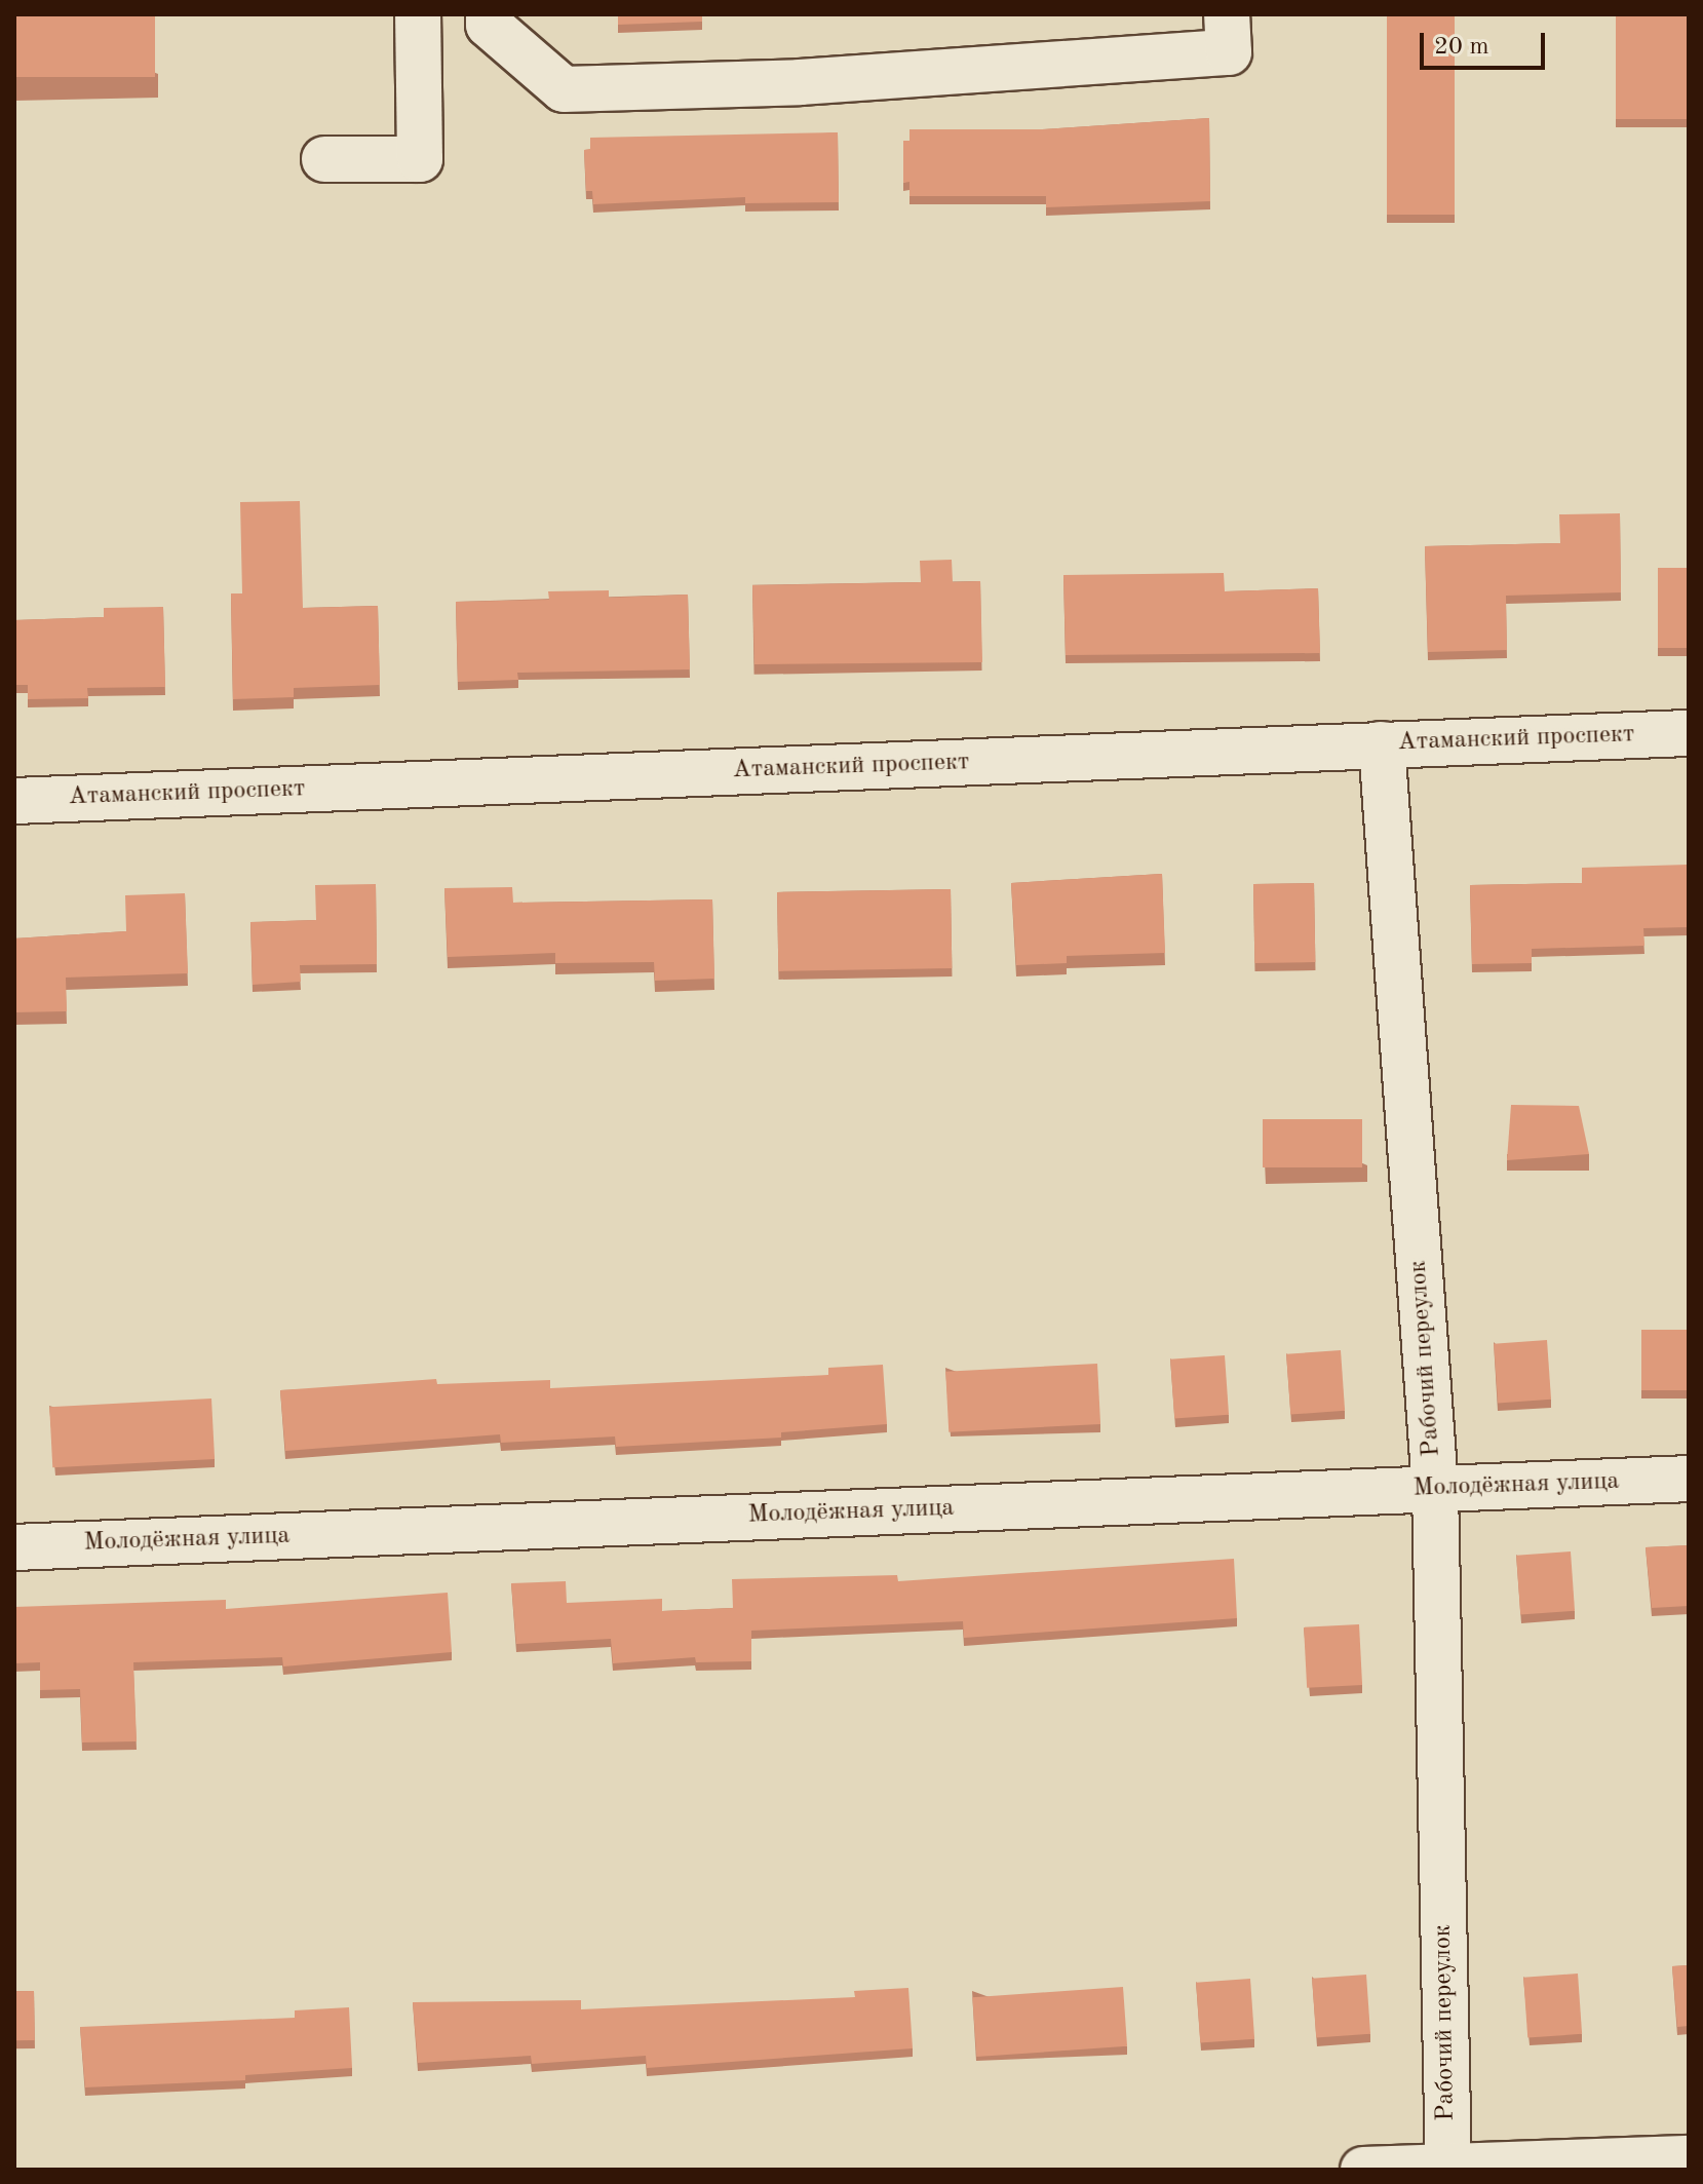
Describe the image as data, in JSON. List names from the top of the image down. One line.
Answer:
{"streets":{"street":["Атаманский проспект","Рабочий переулок","Молодёжная улица"]},"crossings":[["Атаманский проспект","Рабочий переулок"],["Рабочий переулок","Молодёжная улица"]],"scale_bar":"20 m"}
